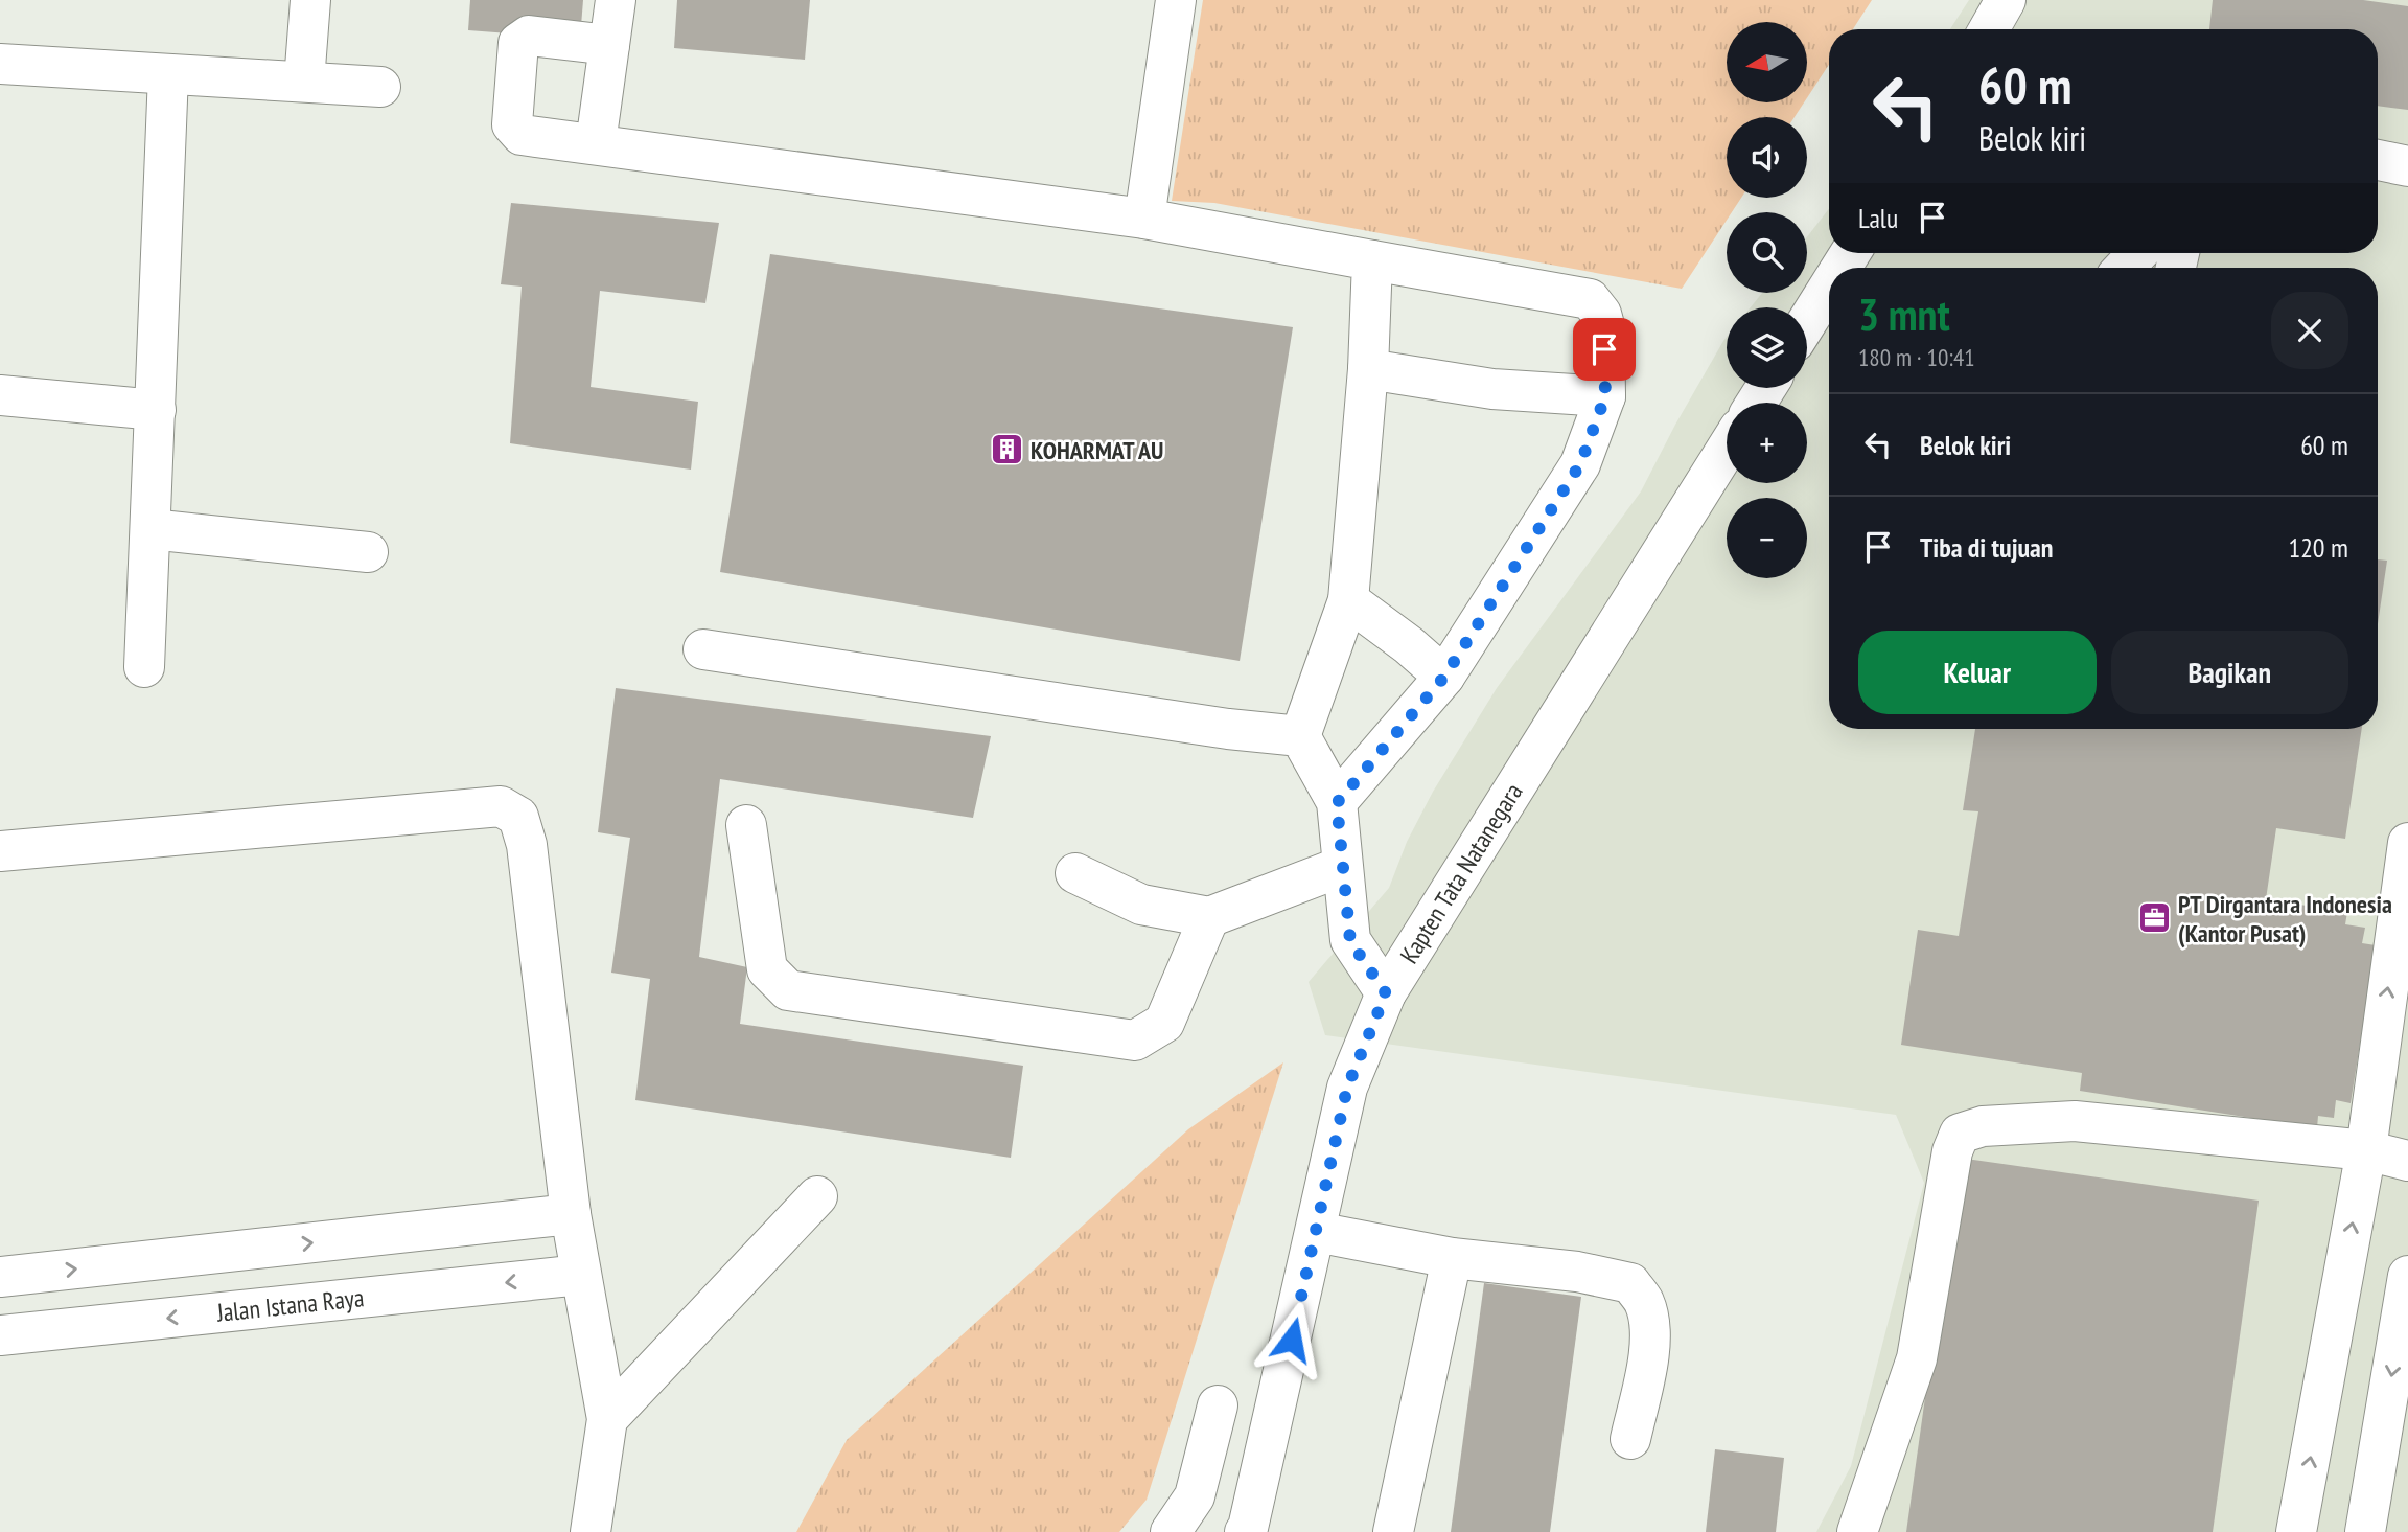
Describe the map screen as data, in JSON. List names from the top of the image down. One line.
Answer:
{"streets":{"street":["Kapten Tata Natanegara","Jalan Istana Raya"]},"places":{"building":["KOHARMAT AU"],"office":["PT Dirgantara Indonesia (Kantor Pusat)"]},"north":"left","page":{"map_buttons":["+","−"],"turn":["60 m","Belok kiri"],"then":"Lalu","heading":["3 mnt","180 m · 10:41"],"list":[{"name":"Belok kiri","value":"60 m"},{"name":"Tiba di tujuan","value":"120 m"}],"buttons":["Keluar","Bagikan"]}}
